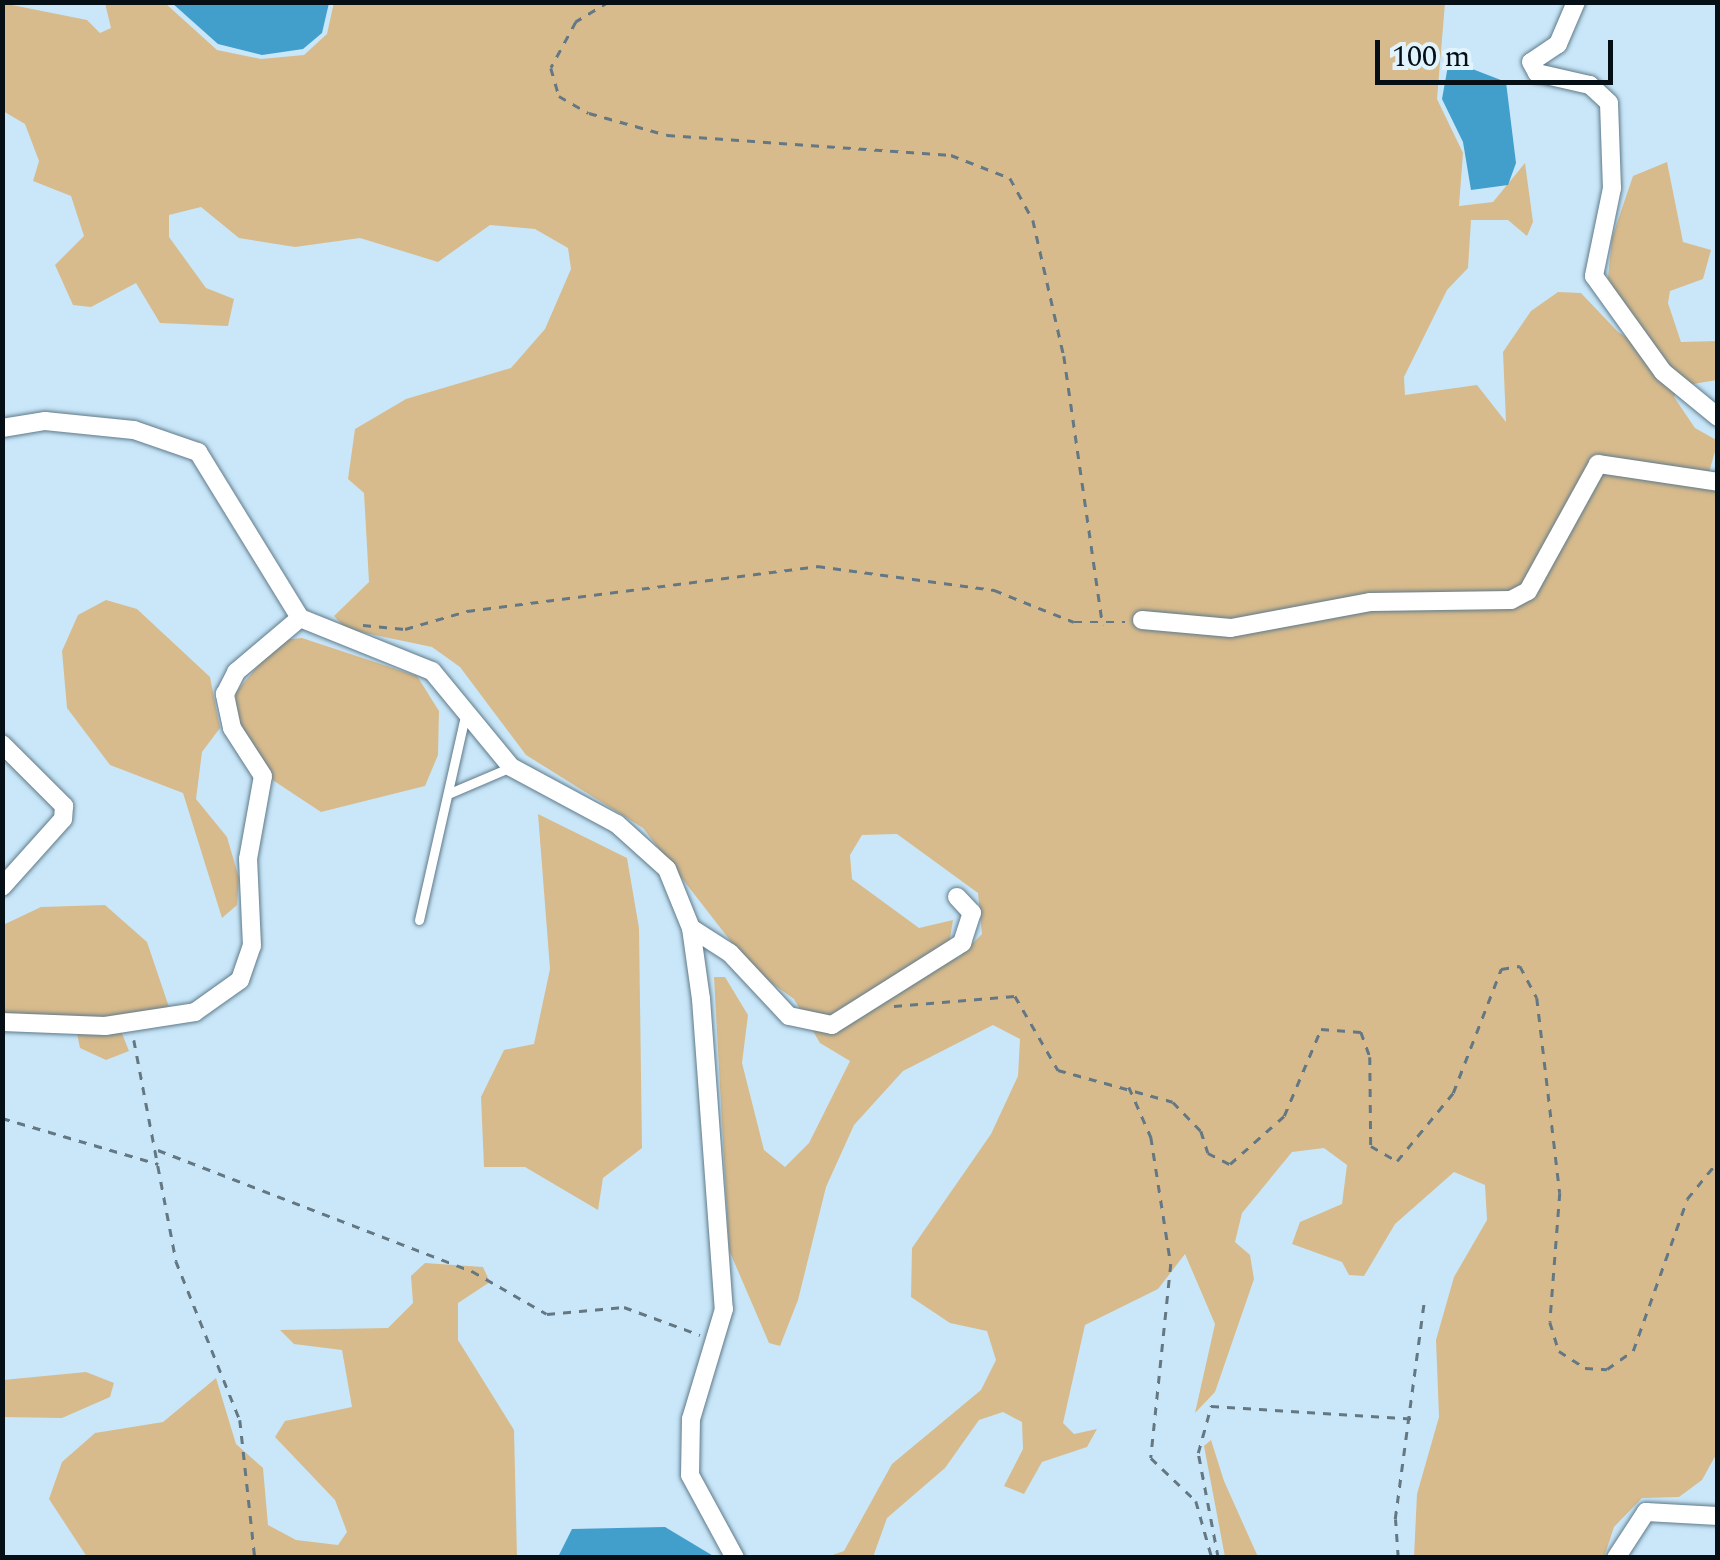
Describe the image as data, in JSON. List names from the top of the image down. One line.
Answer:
{"scale_bar":"100 m"}
